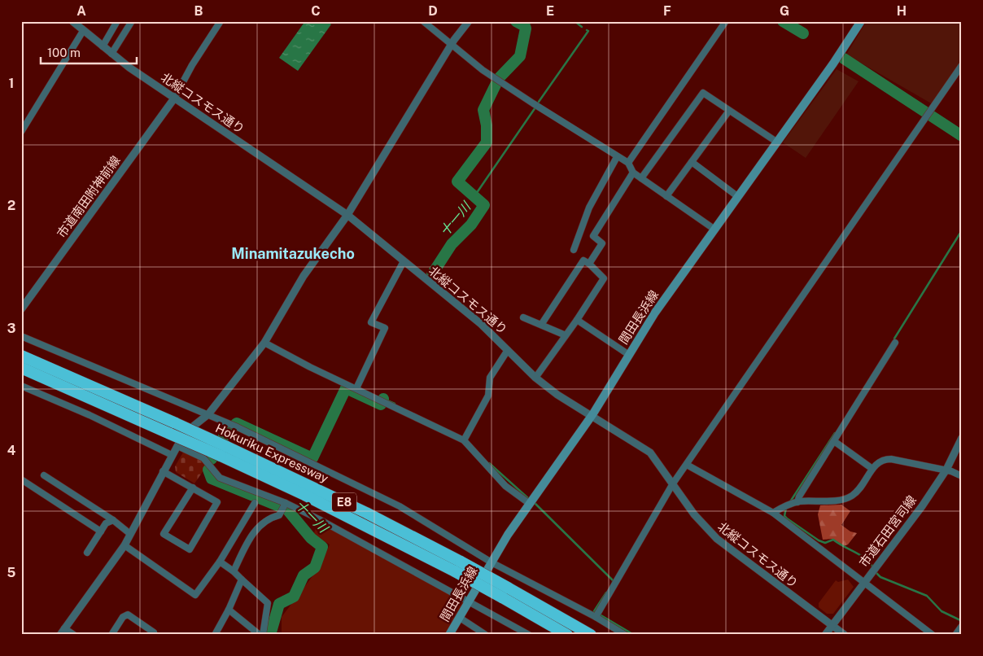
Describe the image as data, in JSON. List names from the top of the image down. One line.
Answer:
{"streets":{"highway":["Hokuriku Expressway","E8"],"main road":["間田長浜線"],"street":["北縦コスモス通り","市道南田附神前線","市道石田宮司線"]},"crossings":[["北縦コスモス通り","市道南田附神前線"],["北縦コスモス通り","間田長浜線"],["北縦コスモス通り","市道石田宮司線"]],"districts":["Minamitazukecho"],"water":["十一川"],"scale_bar":"100 m","grid":{"columns":["A","B","C","D","E","F","G","H"],"rows":["1","2","3","4","5"]}}
